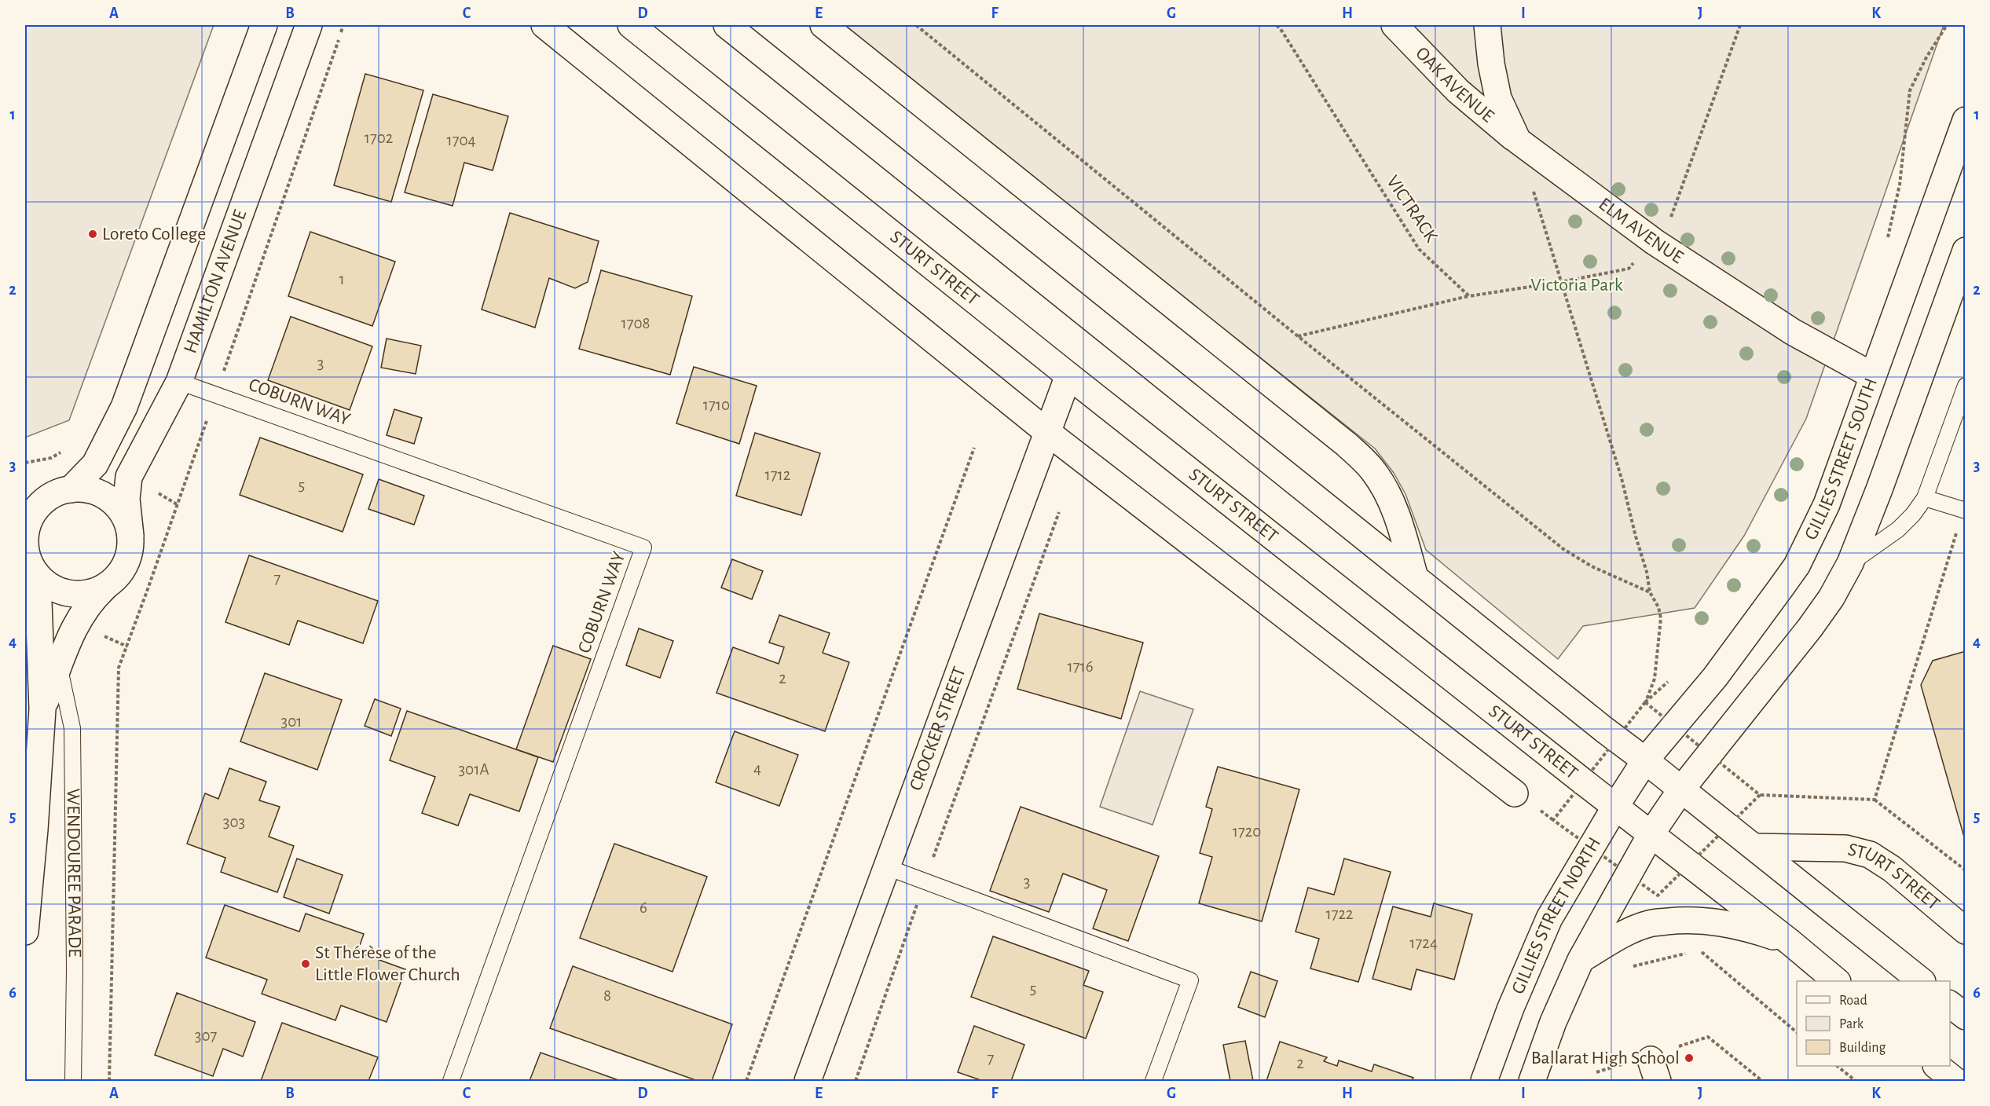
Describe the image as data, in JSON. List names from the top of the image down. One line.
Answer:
{"streets":{"street":["OAK AVENUE","ELM AVENUE","STURT STREET","HAMILTON AVENUE","GILLIES STREET SOUTH","CROCKER STREET","WENDOUREE PARADE","GILLIES STREET NORTH"],"lane":["COBURN WAY"],"path":["VICTRACK"]},"crossings":[["OAK AVENUE","ELM AVENUE"],["ELM AVENUE","GILLIES STREET SOUTH"],["STURT STREET","CROCKER STREET"],["STURT STREET","GILLIES STREET NORTH"],["HAMILTON AVENUE","COBURN WAY"],["HAMILTON AVENUE","WENDOUREE PARADE"],["GILLIES STREET SOUTH","GILLIES STREET NORTH"]],"parks":["Victoria Park"],"places":["Loreto College","St Thérèse of the Little Flower Church","Ballarat High School"],"house_numbers":["1702","1704","1","1708","3","1710","1712","5","7","1716","2","301","4","301A","303","1720","3","6","1722","1724","5","8","307","7","2"],"legend":["Road","Park","Building"],"grid":{"columns":["A","B","C","D","E","F","G","H","I","J","K"],"rows":["1","2","3","4","5","6"]}}
